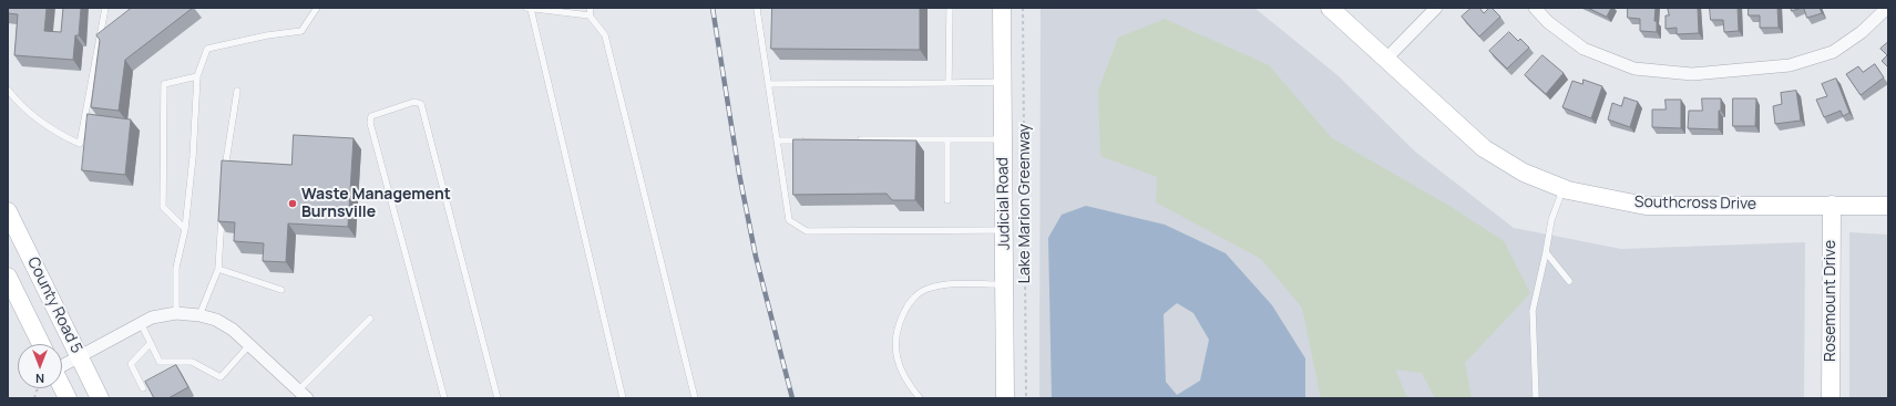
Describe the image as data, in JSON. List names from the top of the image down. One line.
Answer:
{"streets":{"street":["Judicial Road","Southcross Drive","Rosemount Drive","County Road 5"],"path":["Lake Marion Greenway"]},"crossings":[["Southcross Drive","Rosemount Drive"]],"places":["Waste Management Burnsville"],"north":"bottom"}
